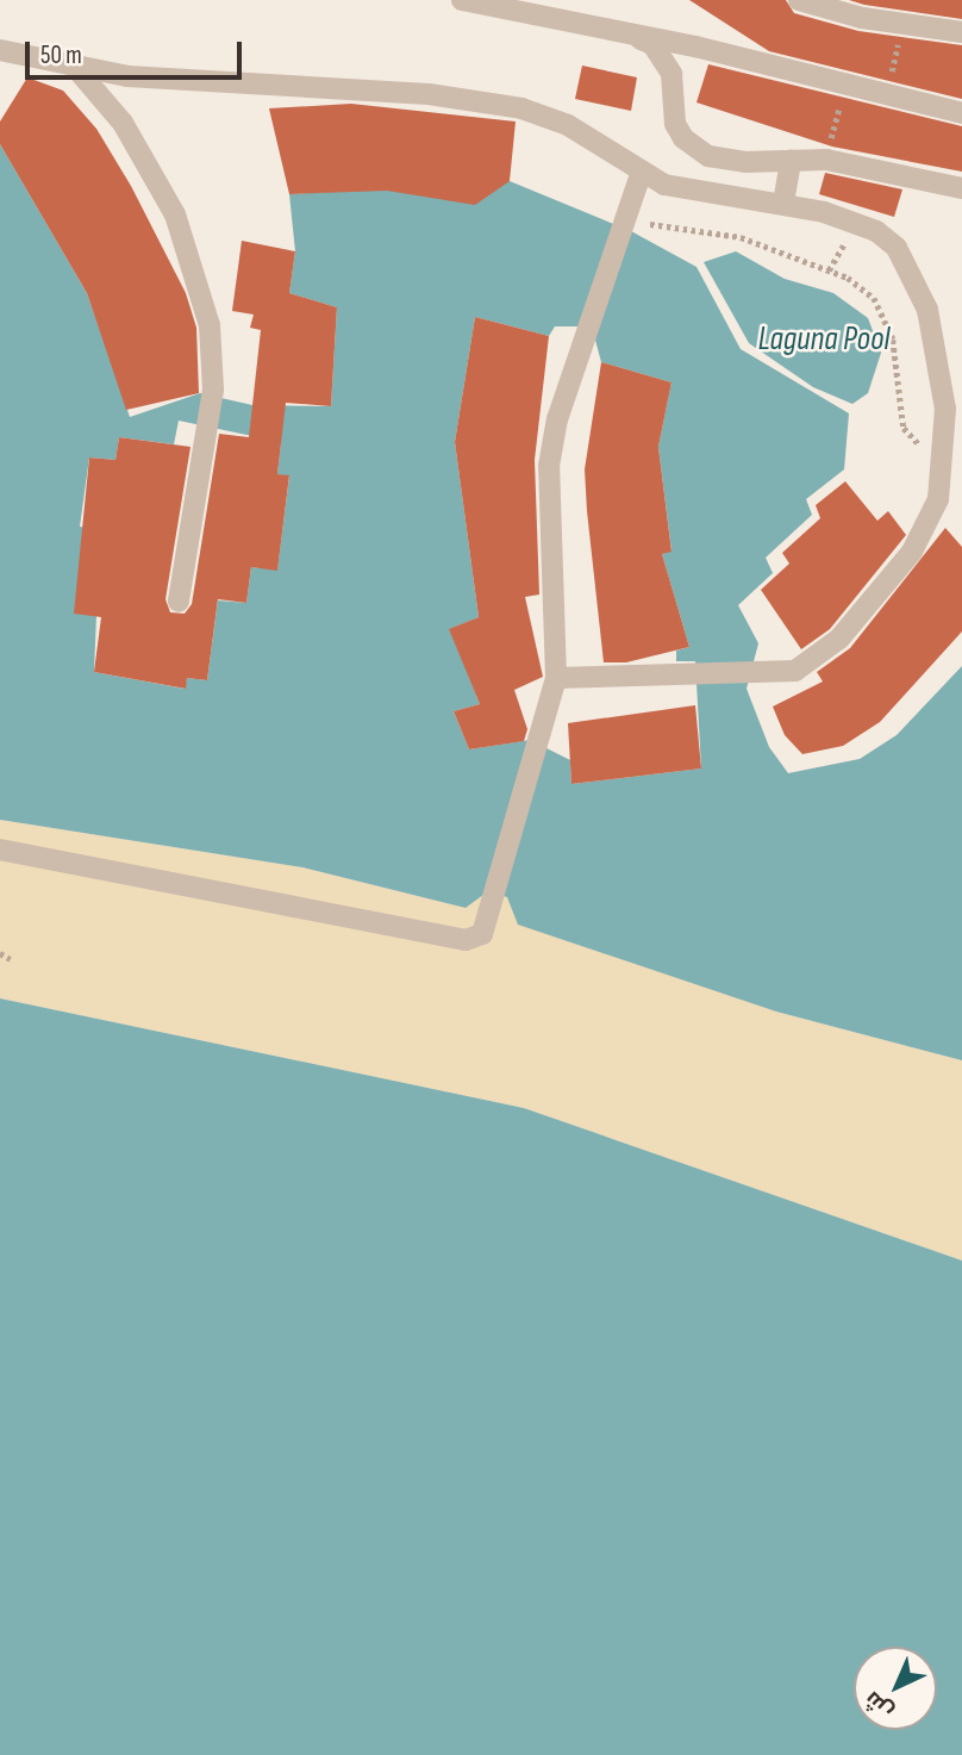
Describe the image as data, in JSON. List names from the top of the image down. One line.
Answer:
{"water":["Laguna Pool"],"scale_bar":"50 m","north":"bottom left"}
